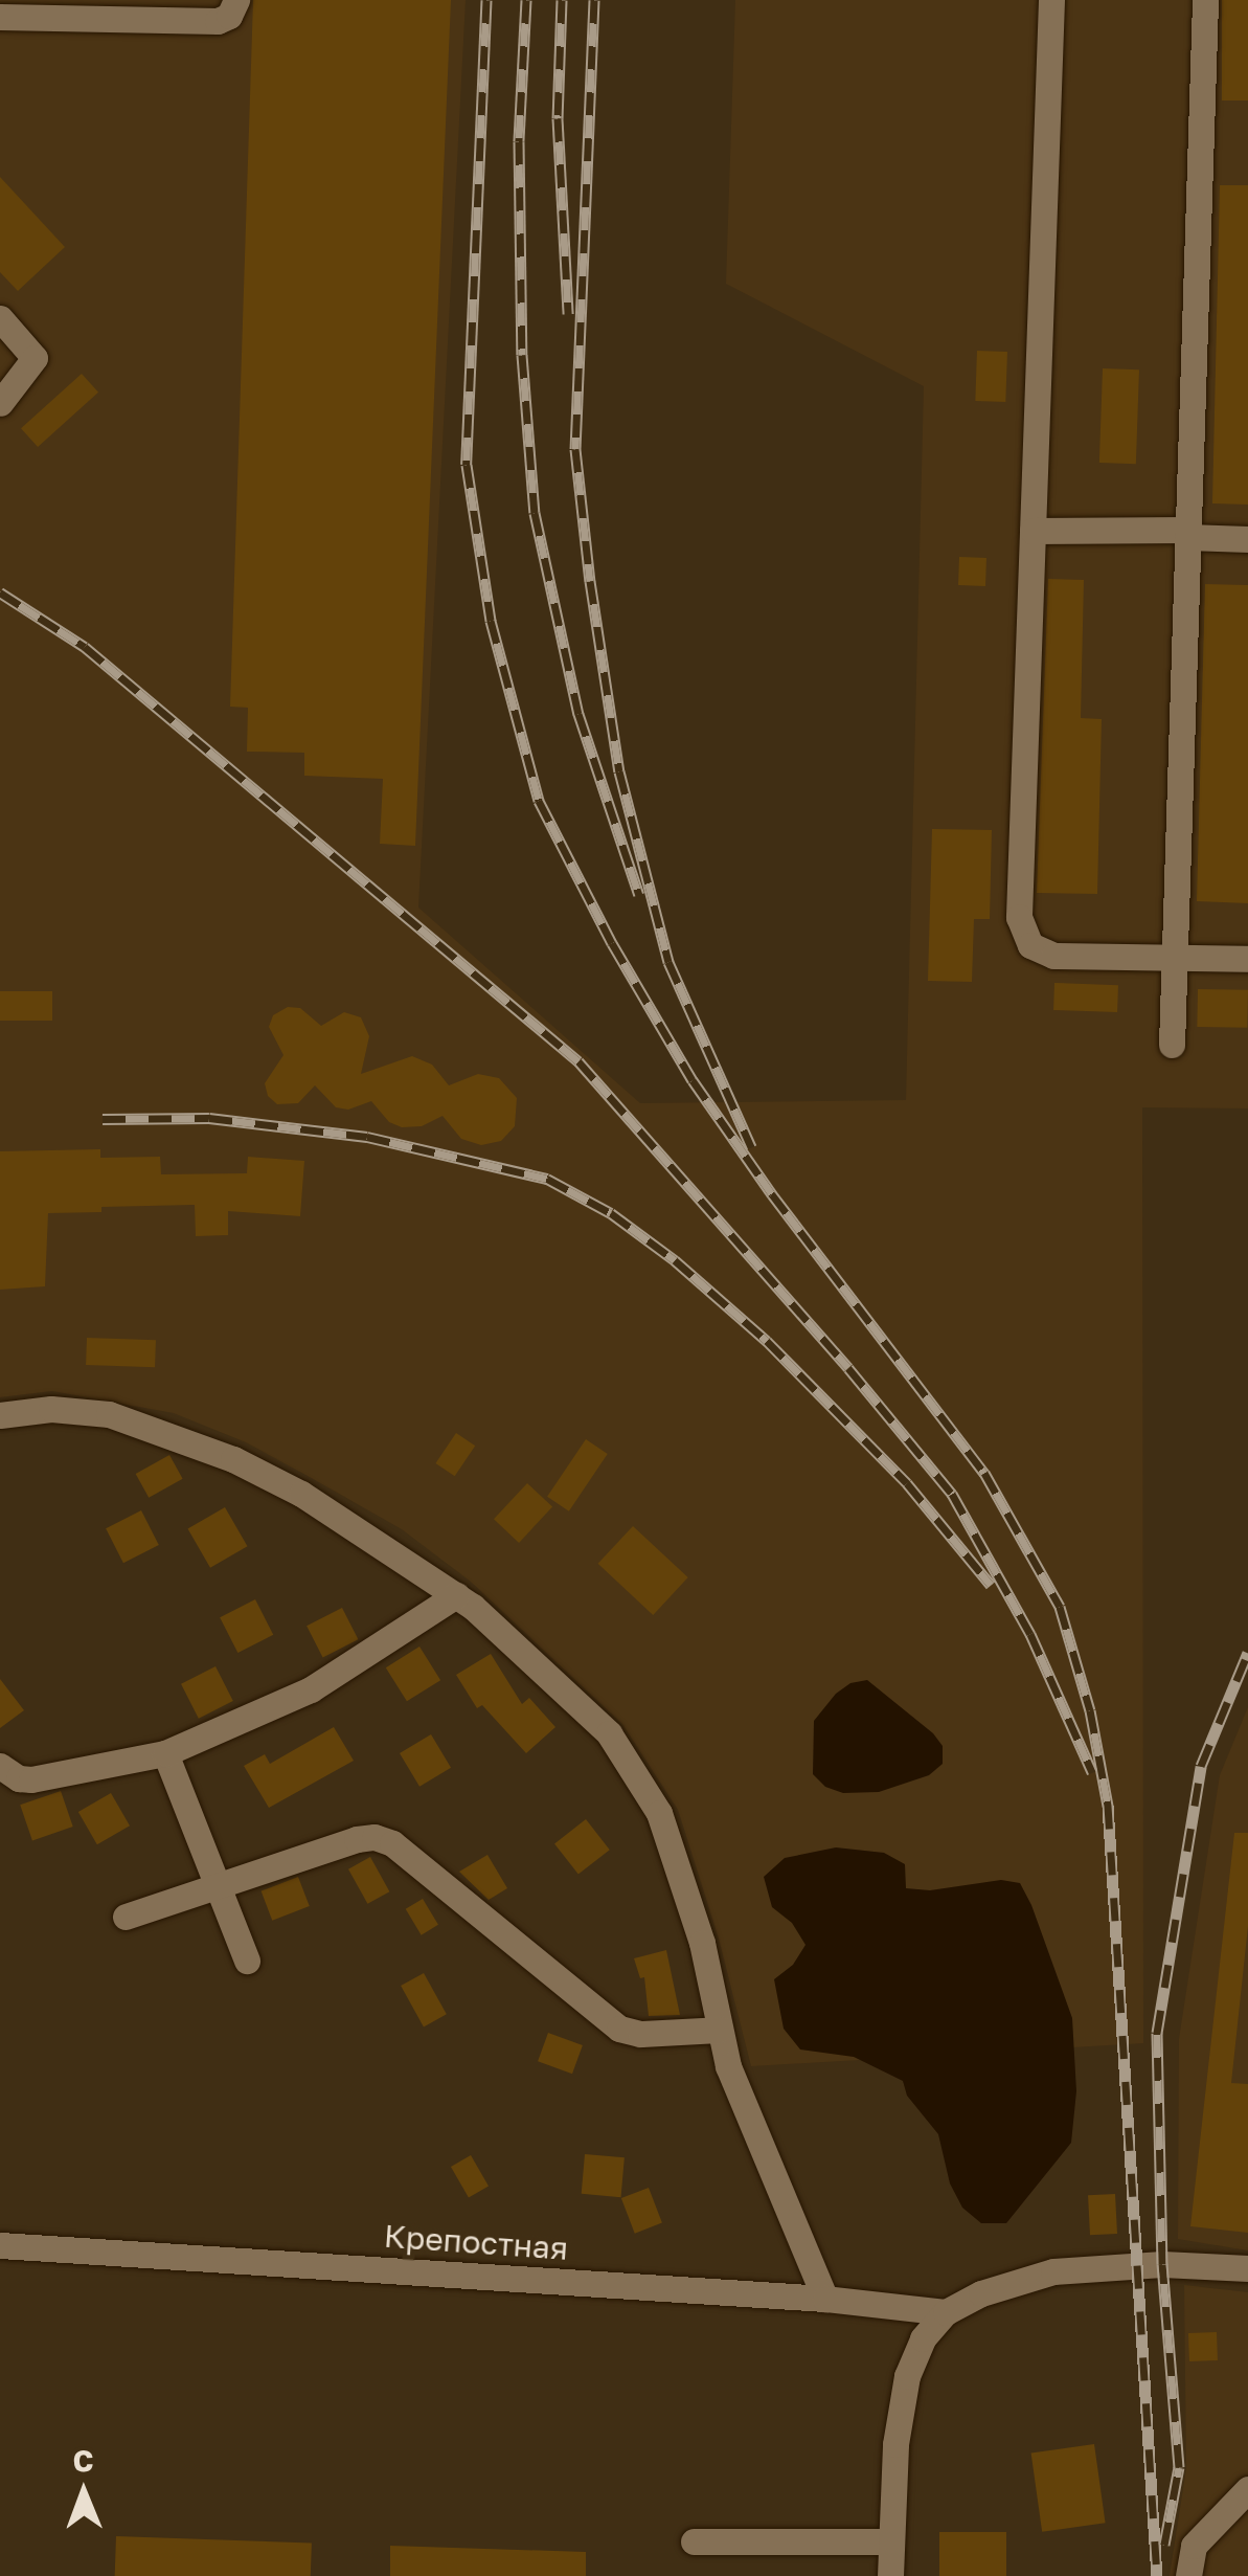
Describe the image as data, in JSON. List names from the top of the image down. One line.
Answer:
{"streets":{"street":["Крепостная"]},"north":"top"}
